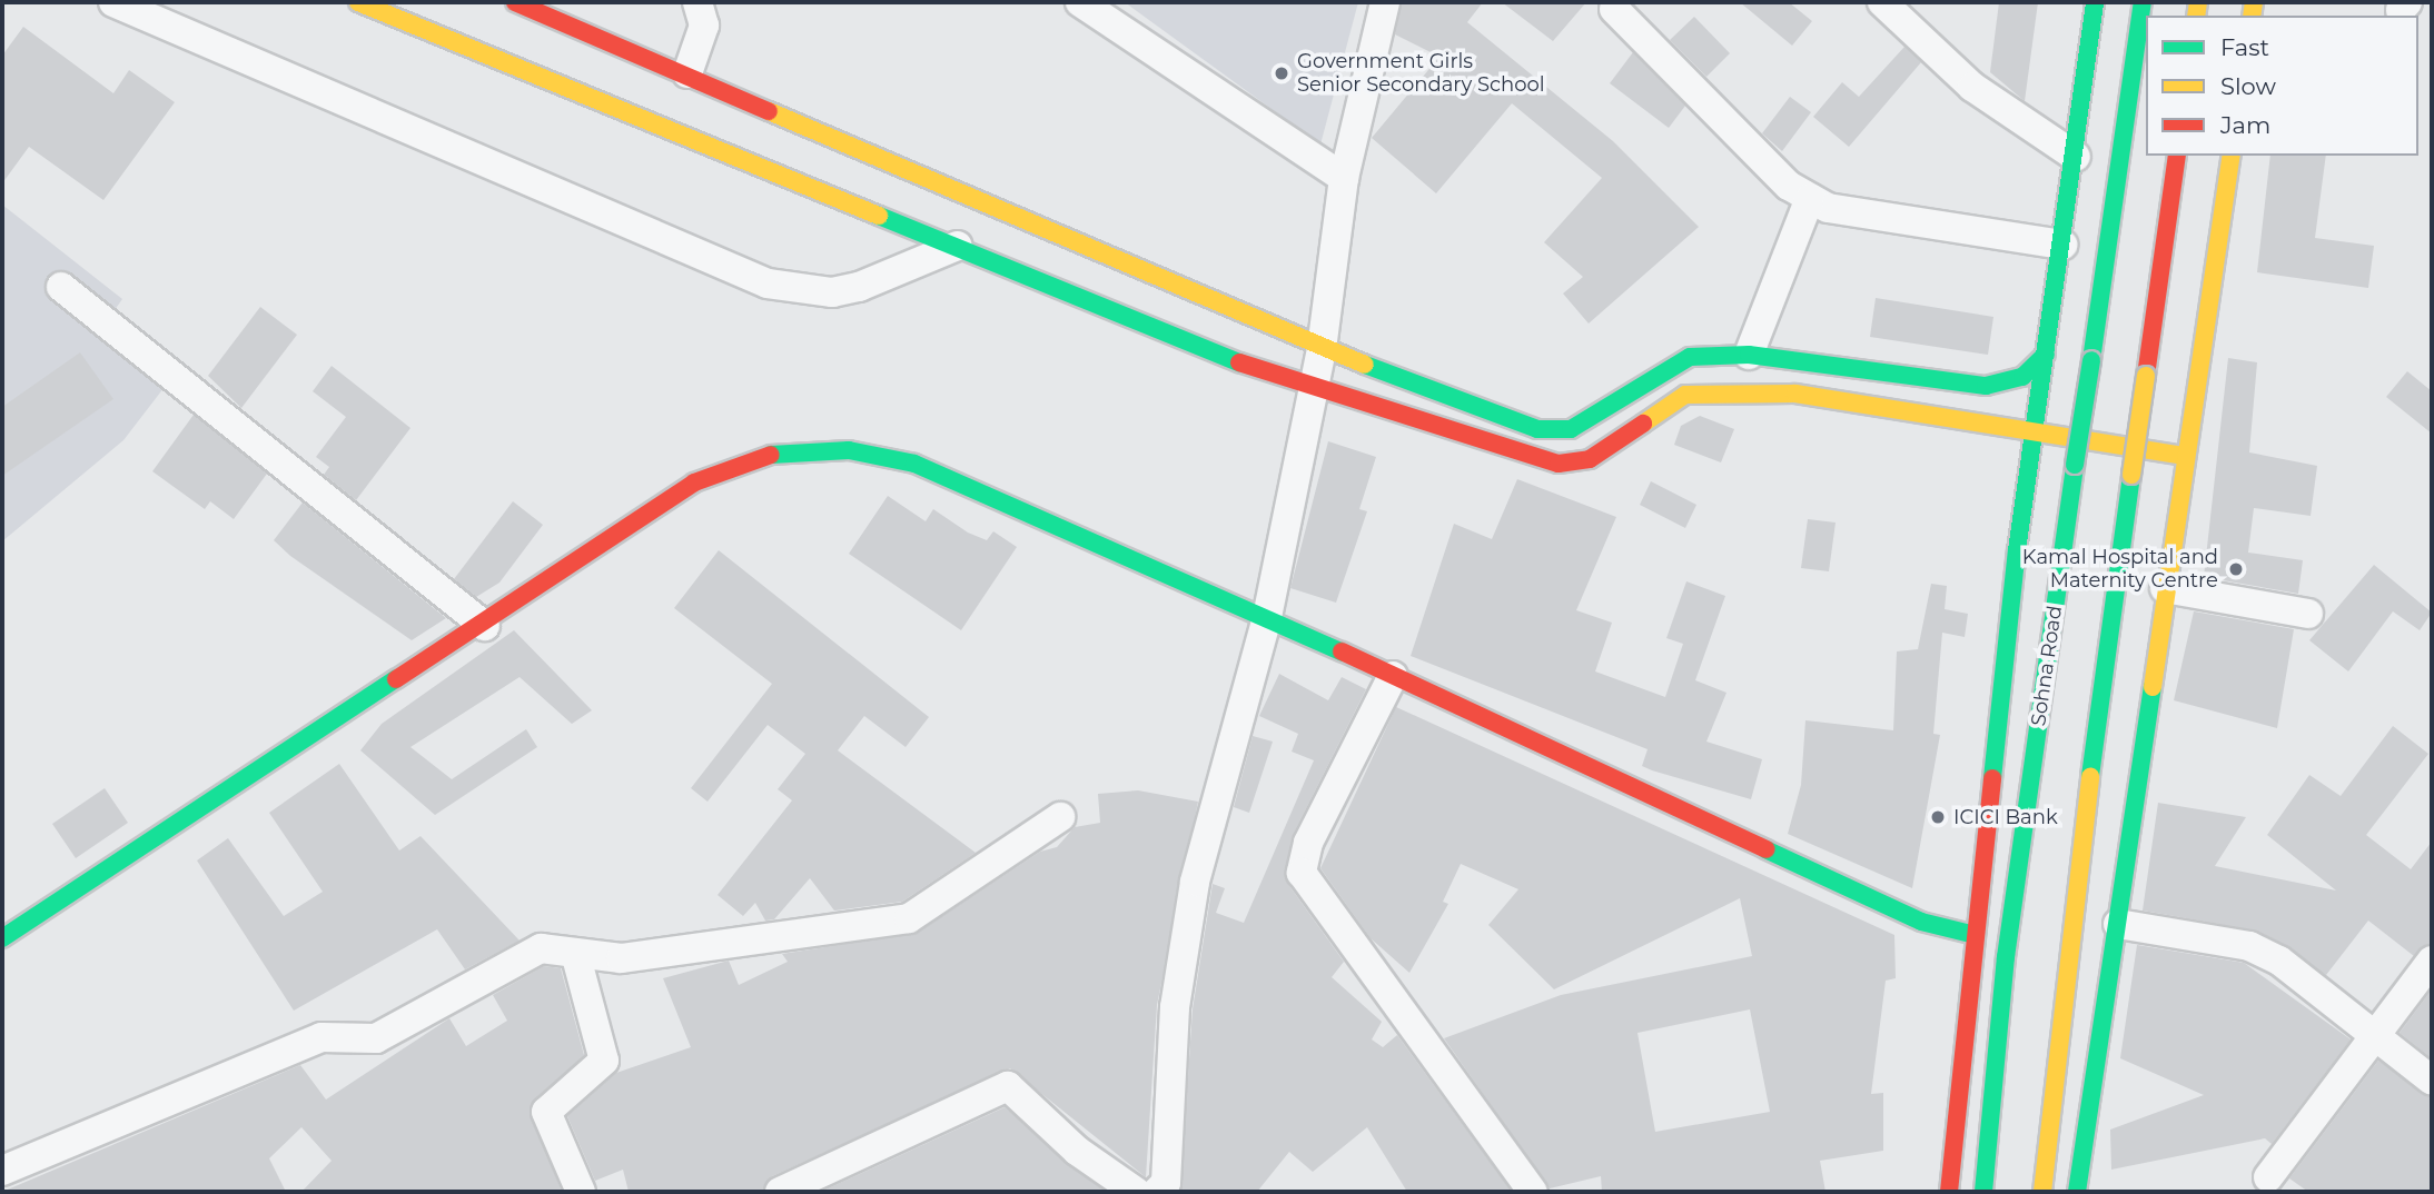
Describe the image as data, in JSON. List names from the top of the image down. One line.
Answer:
{"streets":{"main road":["Sohna Road"]},"places":["Government Girls Senior Secondary School","Kamal Hospital and Maternity Centre","ICICI Bank"],"legend":["Fast","Slow","Jam"]}
